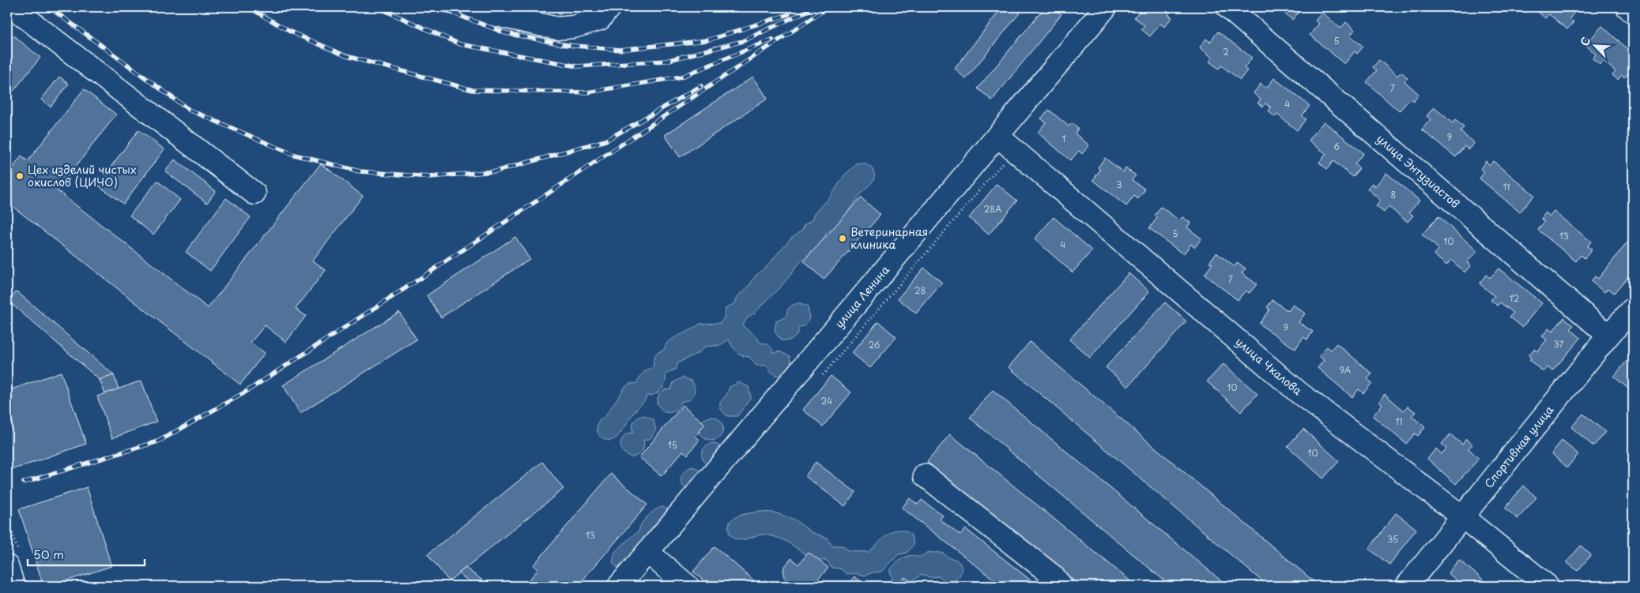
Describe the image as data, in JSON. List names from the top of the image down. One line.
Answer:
{"streets":{"street":["улица Энтузиастов","улица Ленина","улица Чкалова","Спортивная улица"]},"crossings":[["улица Энтузиастов","Спортивная улица"],["улица Ленина","улица Чкалова"],["улица Чкалова","Спортивная улица"]],"places":["Цех изделий чистых окислов (ЦИЧО)","Ветеринарная клиника"],"house_numbers":["5","2","7","4","9","1","6","3","11","8","28А","5","13","10","4","7","28","12","9","37","26","9А","10","24","11","15","10","13","35"],"scale_bar":"50 m","north":"top left"}
